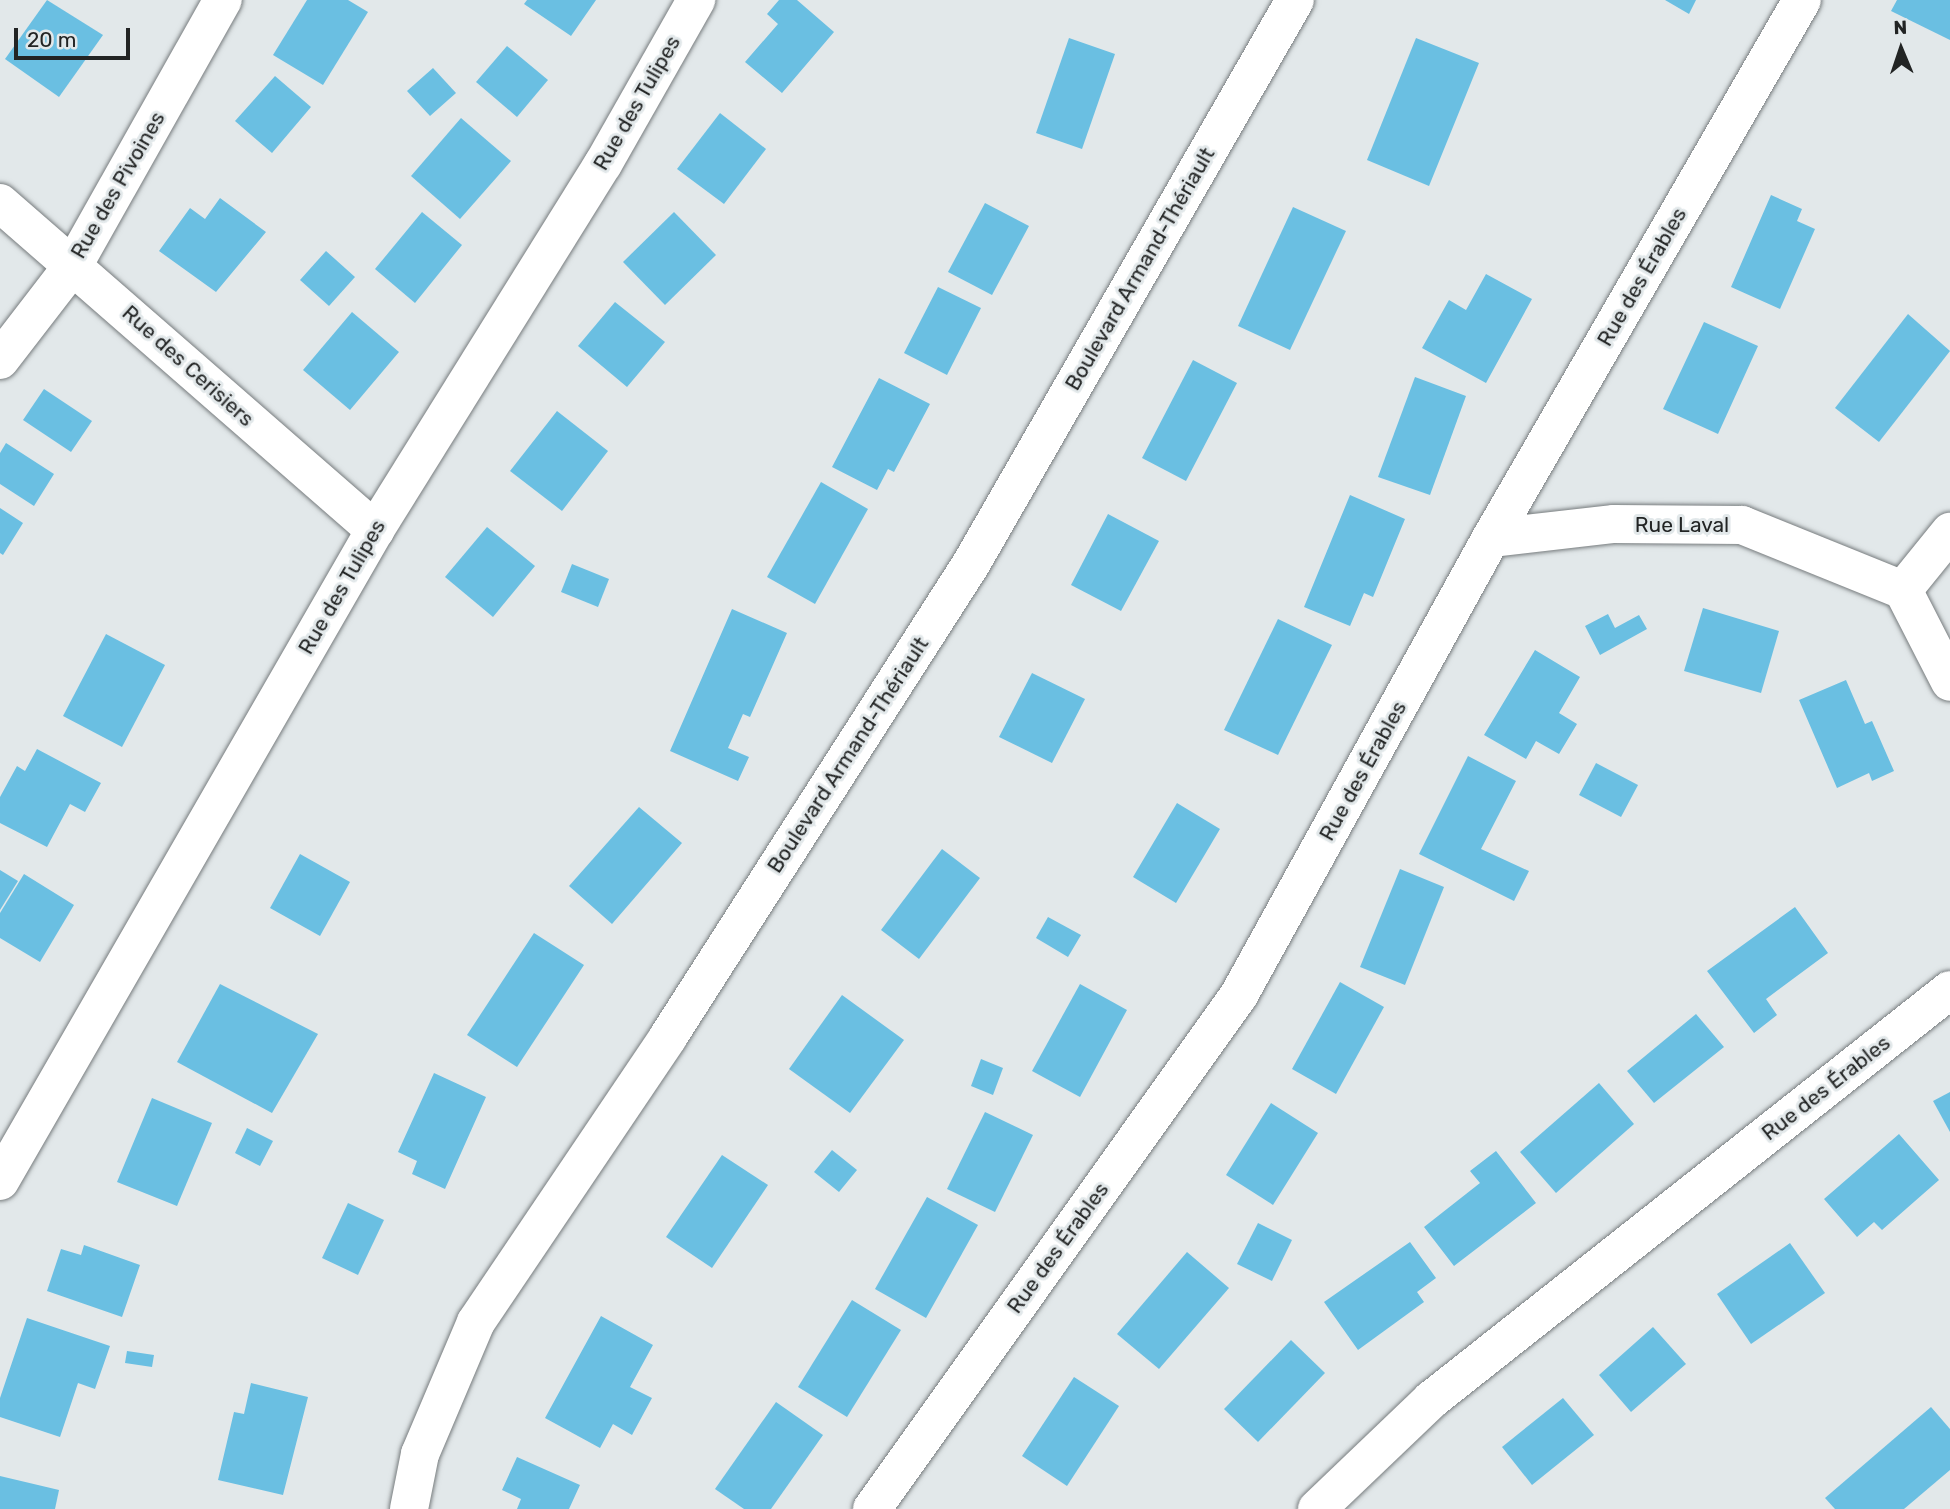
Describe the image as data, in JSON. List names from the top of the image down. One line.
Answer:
{"streets":{"street":["Rue des Tulipes","Rue des Pivoines","Boulevard Armand-Thériault","Rue des Érables","Rue des Cerisiers","Rue Laval"]},"crossings":[["Rue des Tulipes","Rue des Cerisiers"],["Rue des Pivoines","Rue des Cerisiers"],["Rue des Érables","Rue Laval"]],"scale_bar":"20 m","north":"top"}
